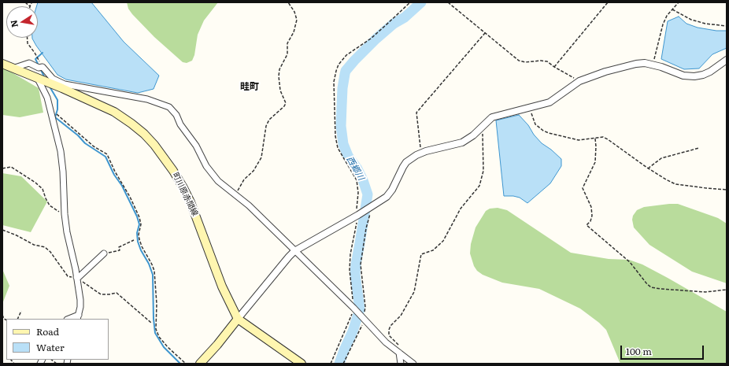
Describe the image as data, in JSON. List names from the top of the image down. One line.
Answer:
{"streets":{"main road":["町川原赤間線"]},"districts":["畦町"],"water":["西郷川"],"legend":["Road","Water"],"scale_bar":"100 m","north":"left"}
